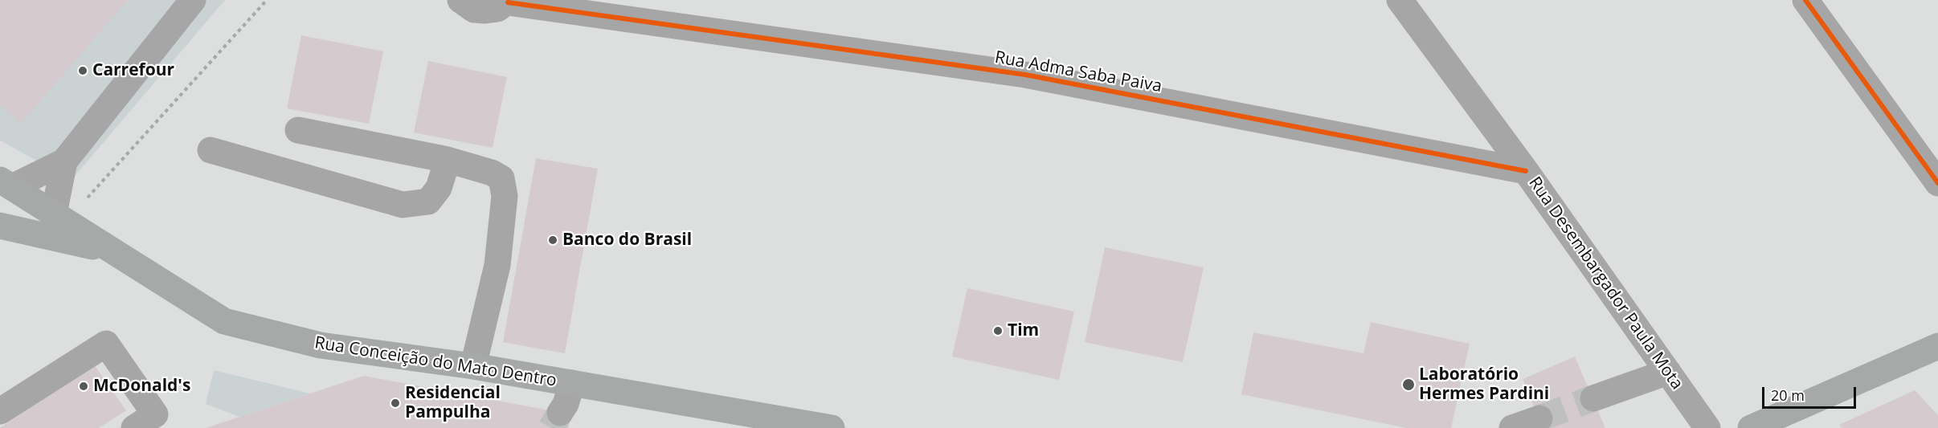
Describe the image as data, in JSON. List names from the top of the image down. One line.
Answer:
{"streets":{"main road":["Rua Conceição do Mato Dentro"],"street":["Rua Adma Saba Paiva","Rua Desembargador Paula Mota"]},"crossings":[["Rua Adma Saba Paiva","Rua Desembargador Paula Mota"]],"places":["Carrefour","Banco do Brasil","Tim","Laboratório Hermes Pardini","McDonald's","Residencial Pampulha"],"scale_bar":"20 m"}
